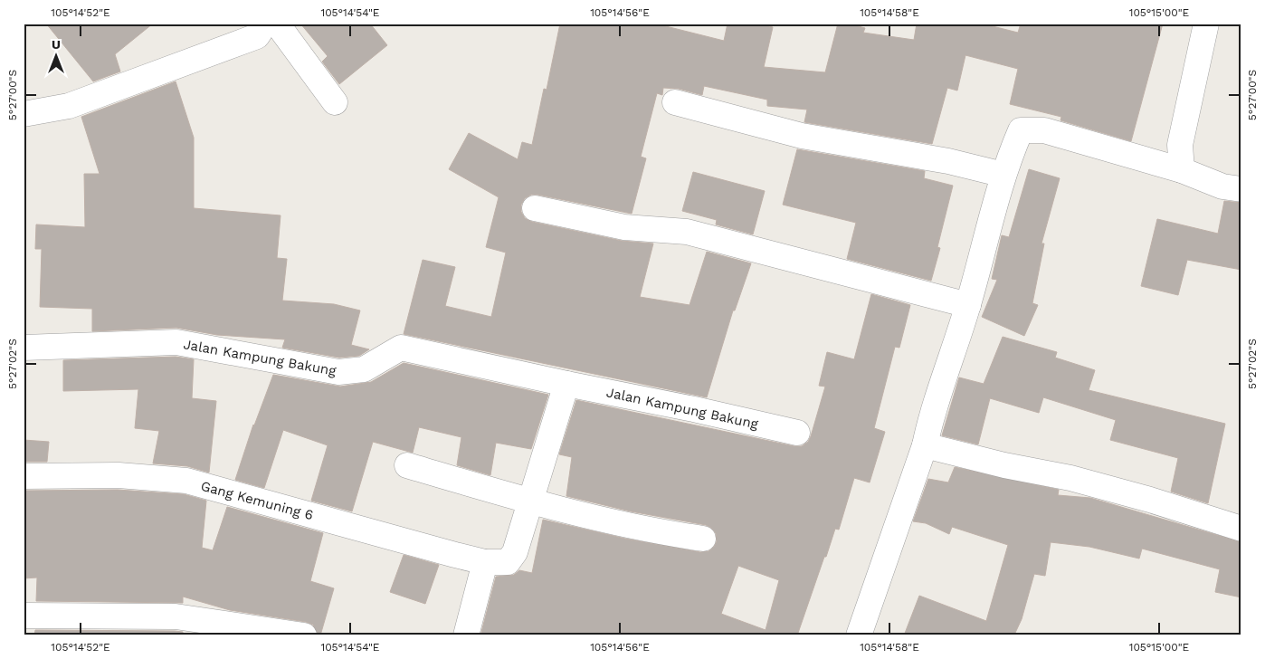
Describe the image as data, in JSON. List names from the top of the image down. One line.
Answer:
{"streets":{"street":["Jalan Kampung Bakung","Gang Kemuning 6"]},"north":"top","coordinates":["105°14'52\"E","105°14'54\"E","105°14'56\"E","105°14'58\"E","105°15'00\"E","5°27'00\"S","5°27'02\"S"]}
